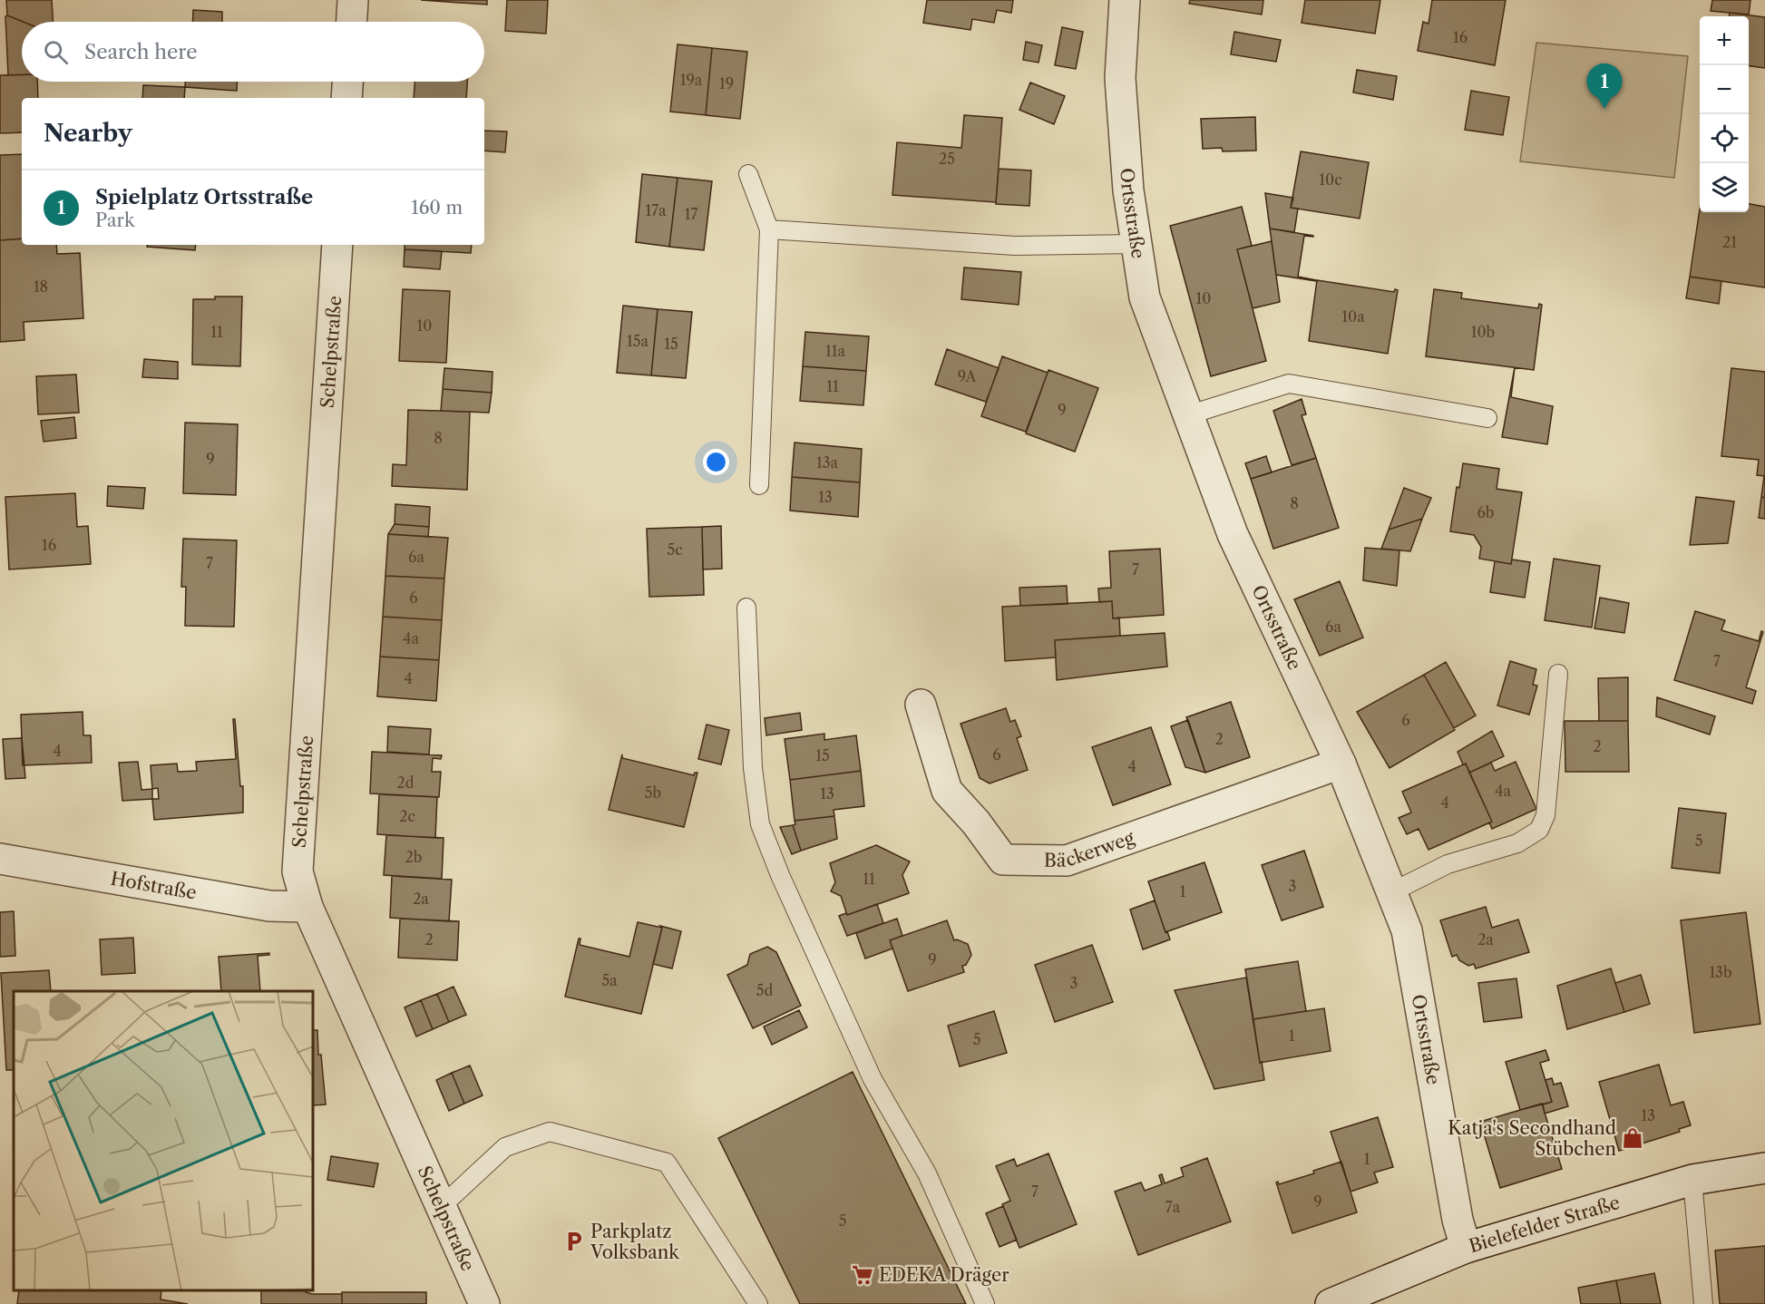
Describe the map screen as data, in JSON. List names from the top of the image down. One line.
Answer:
{"streets":{"street":["Ortsstraße","Schelpstraße","Bäckerweg","Hofstraße","Bielefelder Straße"]},"crossings":[["Ortsstraße","Bäckerweg"],["Ortsstraße","Bielefelder Straße"],["Schelpstraße","Hofstraße"]],"places":{"shop":["Katja's Secondhand Stübchen"],"parking":["Parkplatz Volksbank"],"supermarket":["EDEKA Dräger"]},"house_numbers":["16","19a","19","25","10c","17a","17","21","18","10","10a","10","11","10b","15a","15","11a","9A","11","9","8","9","13a","13","8","6b","16","5c","6a","7","7","6","6a","4a","7","4","6","2","2","4","6","15","4","2d","4a","5b","13","4","2c","5","2b","11","3","1","2a","2","2a","9","13b","5a","3","5d","1","5","13","1","7","9","7a","5"],"page":{"map_buttons":["+","−"],"search":"Search here","pins":"1","heading":"Nearby","list":[{"mark":"1","name":"Spielplatz Ortsstraße","note":"Park","value":"160 m"}]}}
